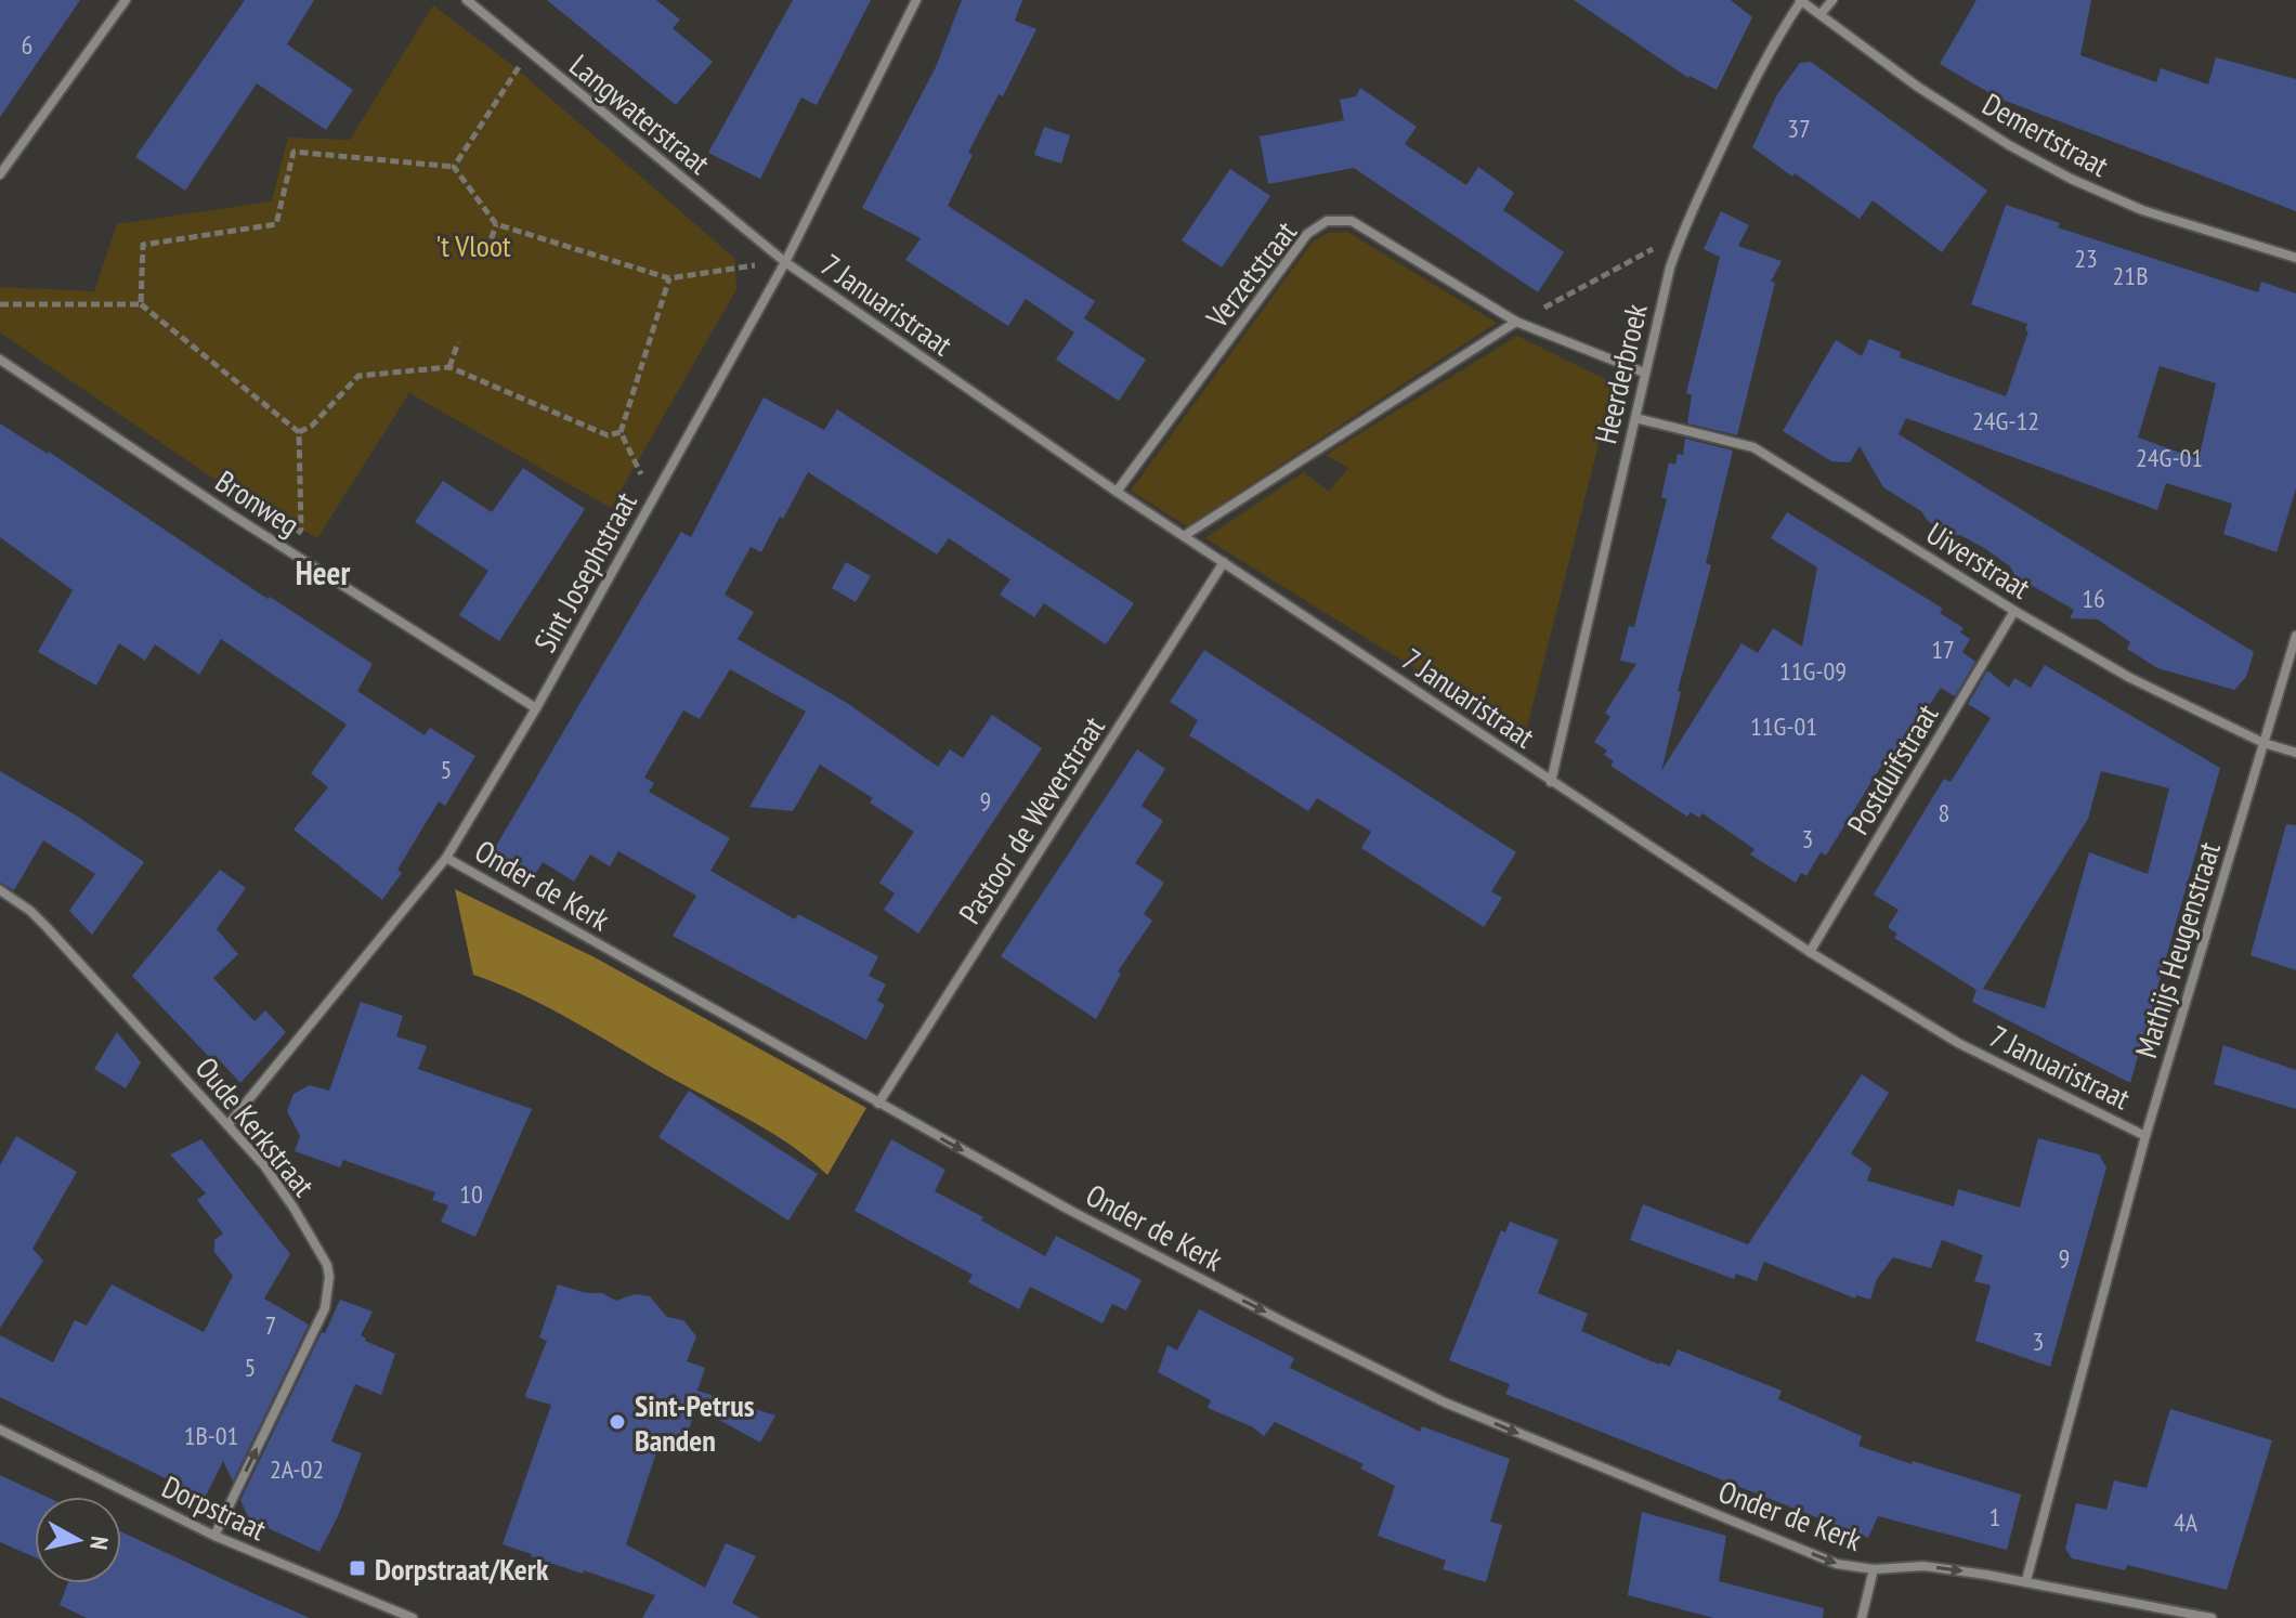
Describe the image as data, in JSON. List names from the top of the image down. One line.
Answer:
{"streets":{"street":["Langwaterstraat","Demertstraat","Verzetstraat","7 Januaristraat","Heerderbroek","Bronweg","Uiverstraat","Sint Josephstraat","Postduifstraat","Pastoor de Weverstraat","Onder de Kerk","Mathijs Heugenstraat","Oude Kerkstraat","Dorpstraat"]},"crossings":[["Langwaterstraat","7 Januaristraat"],["Langwaterstraat","Sint Josephstraat"],["Demertstraat","Heerderbroek"],["Verzetstraat","7 Januaristraat"],["Verzetstraat","Heerderbroek"],["7 Januaristraat","Heerderbroek"],["7 Januaristraat","Sint Josephstraat"],["7 Januaristraat","Postduifstraat"],["7 Januaristraat","Pastoor de Weverstraat"],["7 Januaristraat","Mathijs Heugenstraat"],["Heerderbroek","Uiverstraat"],["Bronweg","Sint Josephstraat"],["Uiverstraat","Postduifstraat"],["Uiverstraat","Mathijs Heugenstraat"],["Sint Josephstraat","Onder de Kerk"],["Sint Josephstraat","Oude Kerkstraat"],["Pastoor de Weverstraat","Onder de Kerk"],["Onder de Kerk","Mathijs Heugenstraat"],["Oude Kerkstraat","Dorpstraat"]],"one_way":["Onder de Kerk","Oude Kerkstraat"],"districts":["Heer"],"parks":["'t Vloot"],"places":{"other":["Sint-Petrus Banden"],"transit":["Dorpstraat/Kerk"]},"house_numbers":["6","37","23","21B","24G-12","24G-01","16","17","11G-09","11G-01","5","9","8","3","10","9","7","3","5","1B-01","2A-02","1","4A"],"north":"right"}
